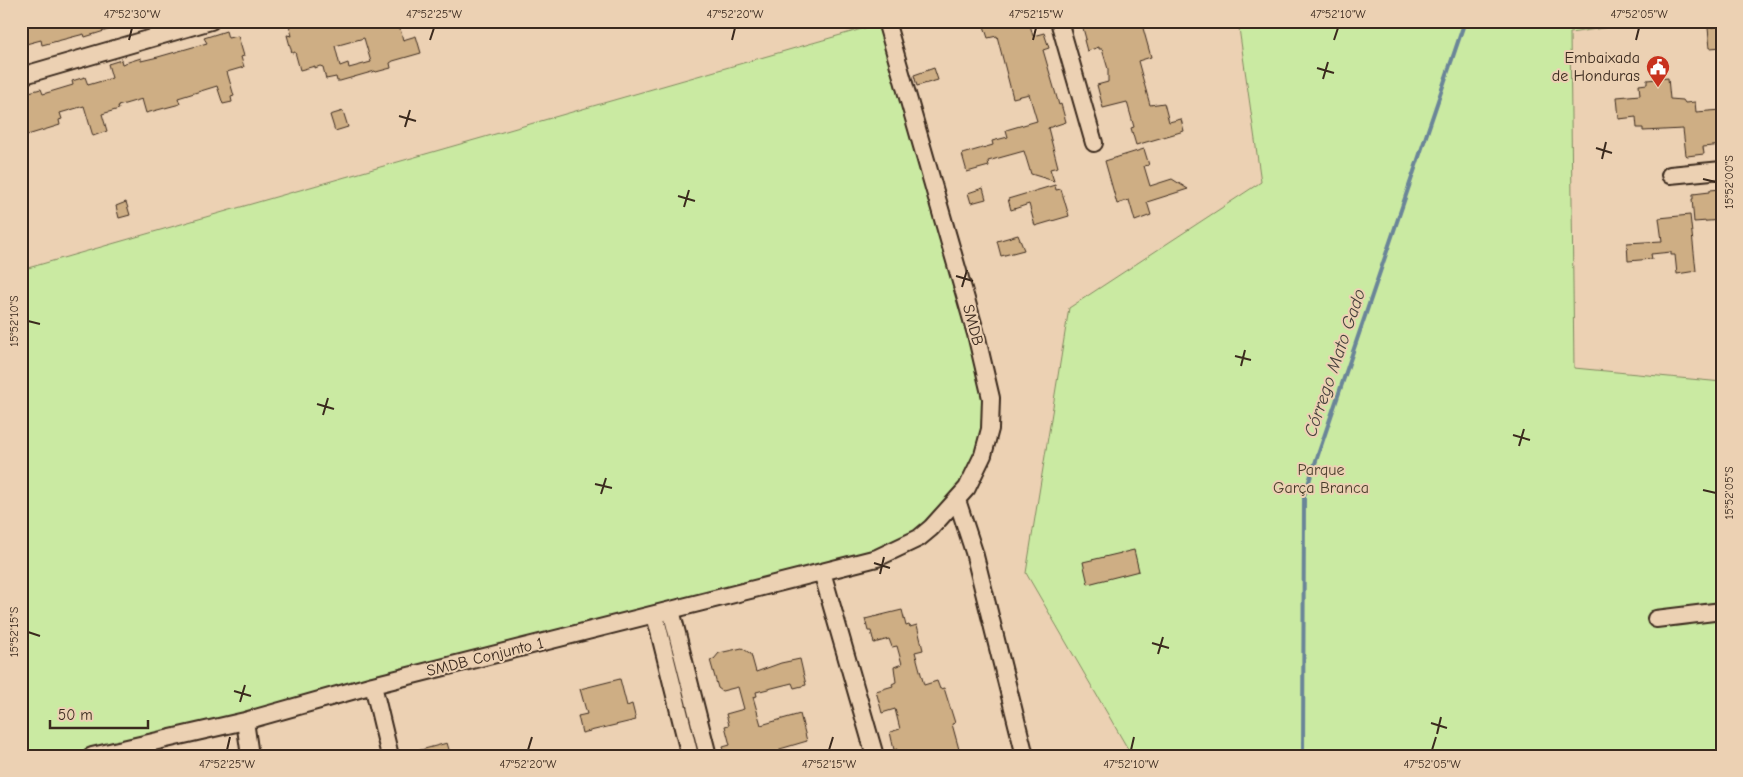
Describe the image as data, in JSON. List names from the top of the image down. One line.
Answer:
{"streets":{"street":["SMDB","SMDB Conjunto 1"]},"crossings":[["SMDB","SMDB Conjunto 1"]],"water":["Córrego Mato Gado"],"parks":["Parque Garça Branca"],"places":{"public building":["Embaixada de Honduras"]},"scale_bar":"50 m","coordinates":["47°52'30\"W","47°52'25\"W","47°52'20\"W","47°52'15\"W","47°52'10\"W","47°52'05\"W","15°52'00\"S","15°52'10\"S","15°52'05\"S","15°52'15\"S"]}
